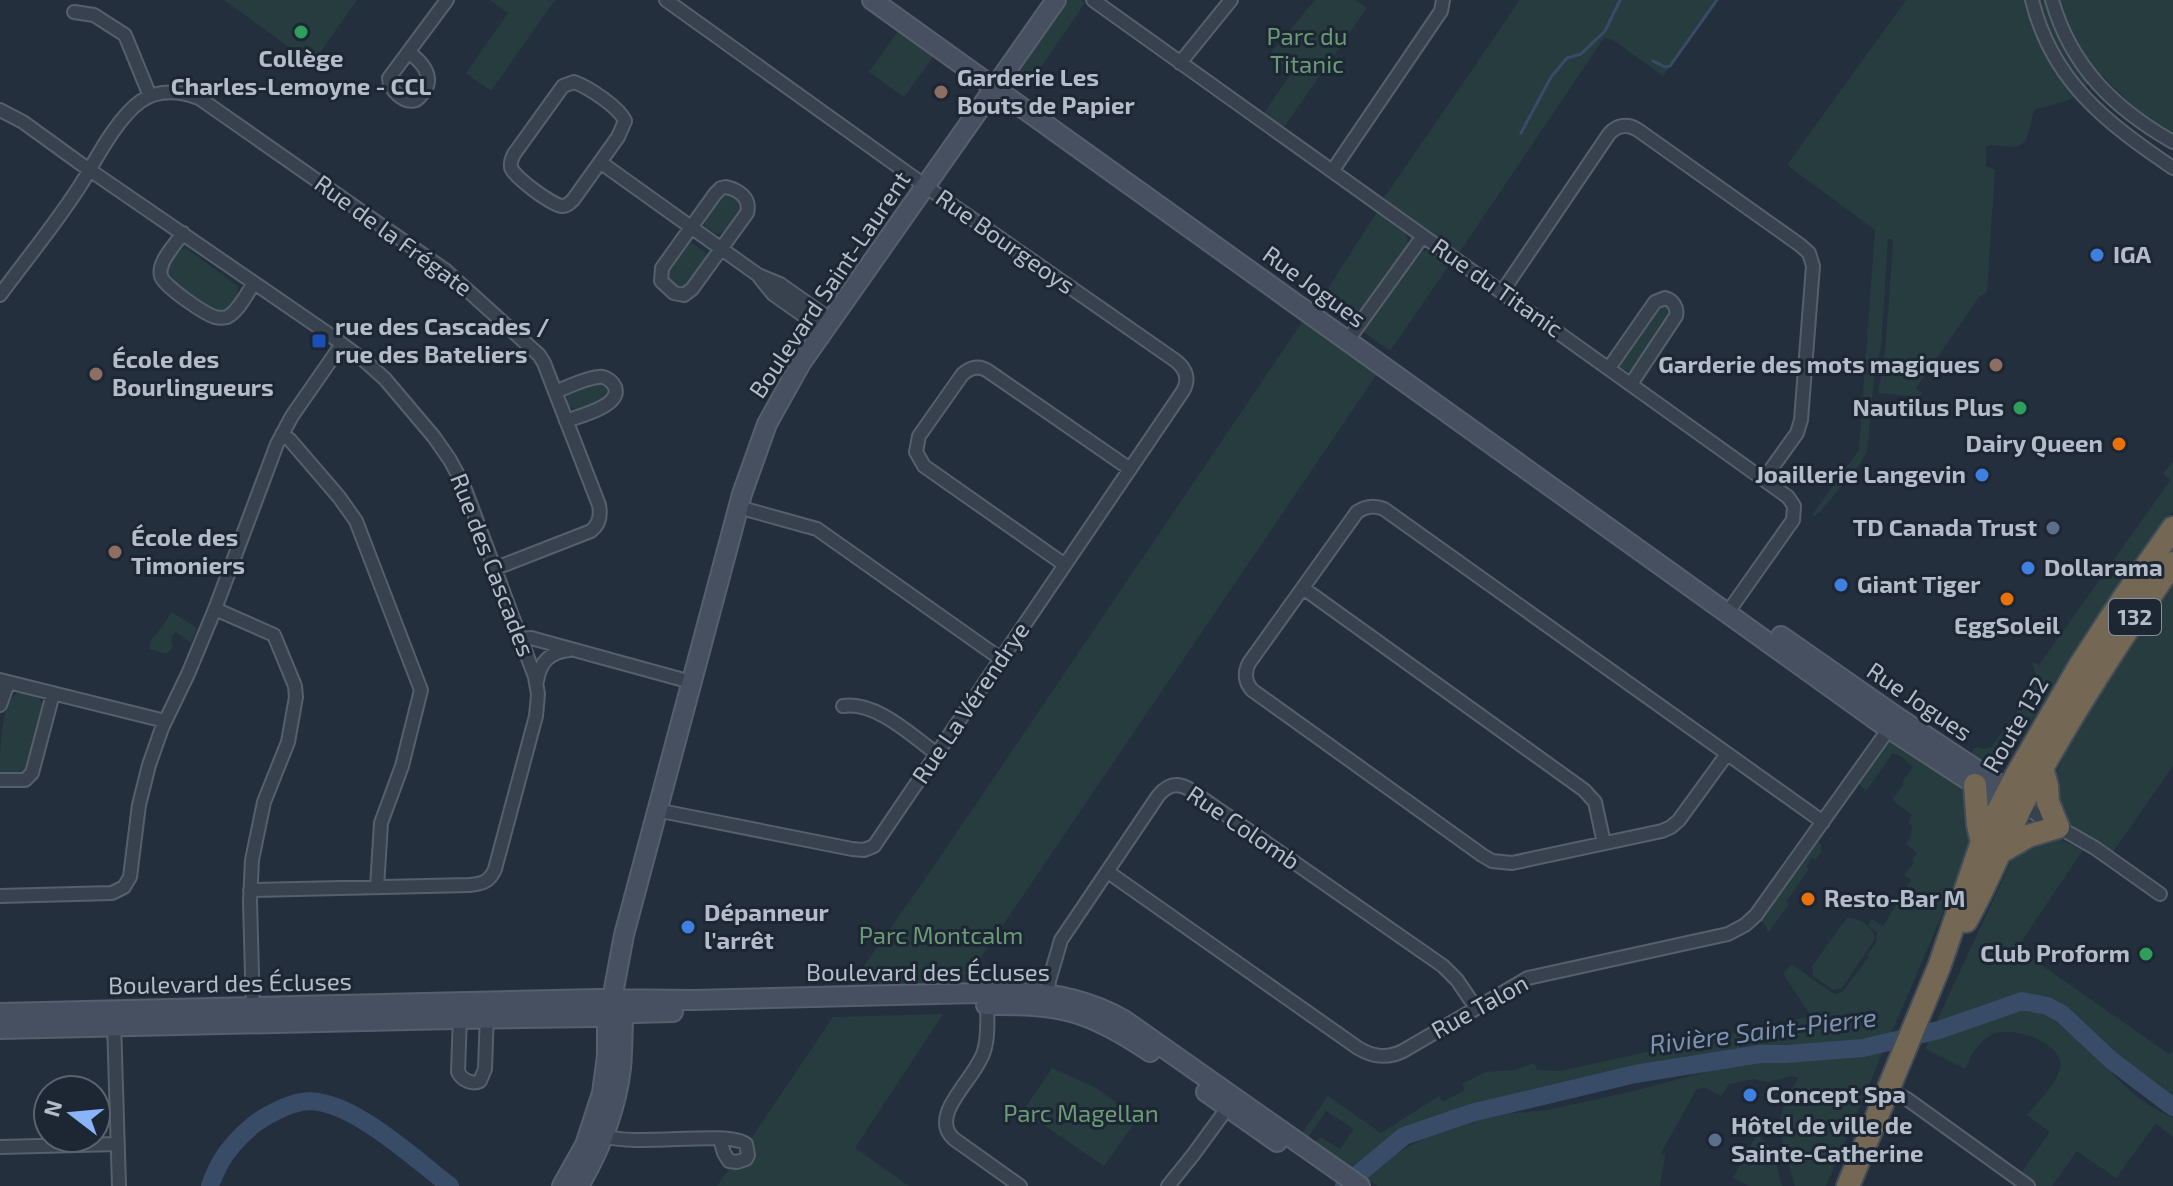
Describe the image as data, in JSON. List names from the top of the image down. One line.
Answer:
{"streets":{"highway":["132","Route 132"],"street":["Rue de la Frégate","Rue Bourgeoys","Boulevard Saint-Laurent","Rue Jogues","Rue du Titanic","Rue des Cascades","Rue La Vérendrye","Rue Colomb","Boulevard des Écluses","Rue Talon"]},"crossings":[["Rue de la Frégate","Rue des Cascades"],["Rue Bourgeoys","Boulevard Saint-Laurent"],["Rue Bourgeoys","Rue La Vérendrye"],["Boulevard Saint-Laurent","Rue Jogues"],["Boulevard Saint-Laurent","Rue La Vérendrye"],["Boulevard Saint-Laurent","Boulevard des Écluses"],["Rue Jogues","Rue du Titanic"],["Rue Jogues","Route 132"],["Rue Jogues","Rue Talon"],["Rue Colomb","Boulevard des Écluses"],["Rue Colomb","Rue Talon"]],"water":["Rivière Saint-Pierre"],"parks":["Parc du Titanic","Parc Montcalm","Parc Magellan"],"places":{"other":["Collège Charles-Lemoyne - CCL","Garderie Les Bouts de Papier","IGA","Garderie des mots magiques","École des Bourlingueurs","Nautilus Plus","Dairy Queen","Joaillerie Langevin","TD Canada Trust","École des Timoniers","Dollarama","Giant Tiger","EggSoleil","Resto-Bar M","Dépanneur l'arrêt","Club Proform","Concept Spa","Hôtel de ville de Sainte-Catherine"],"transit":["rue des Cascades / rue des Bateliers"]},"north":"left"}
